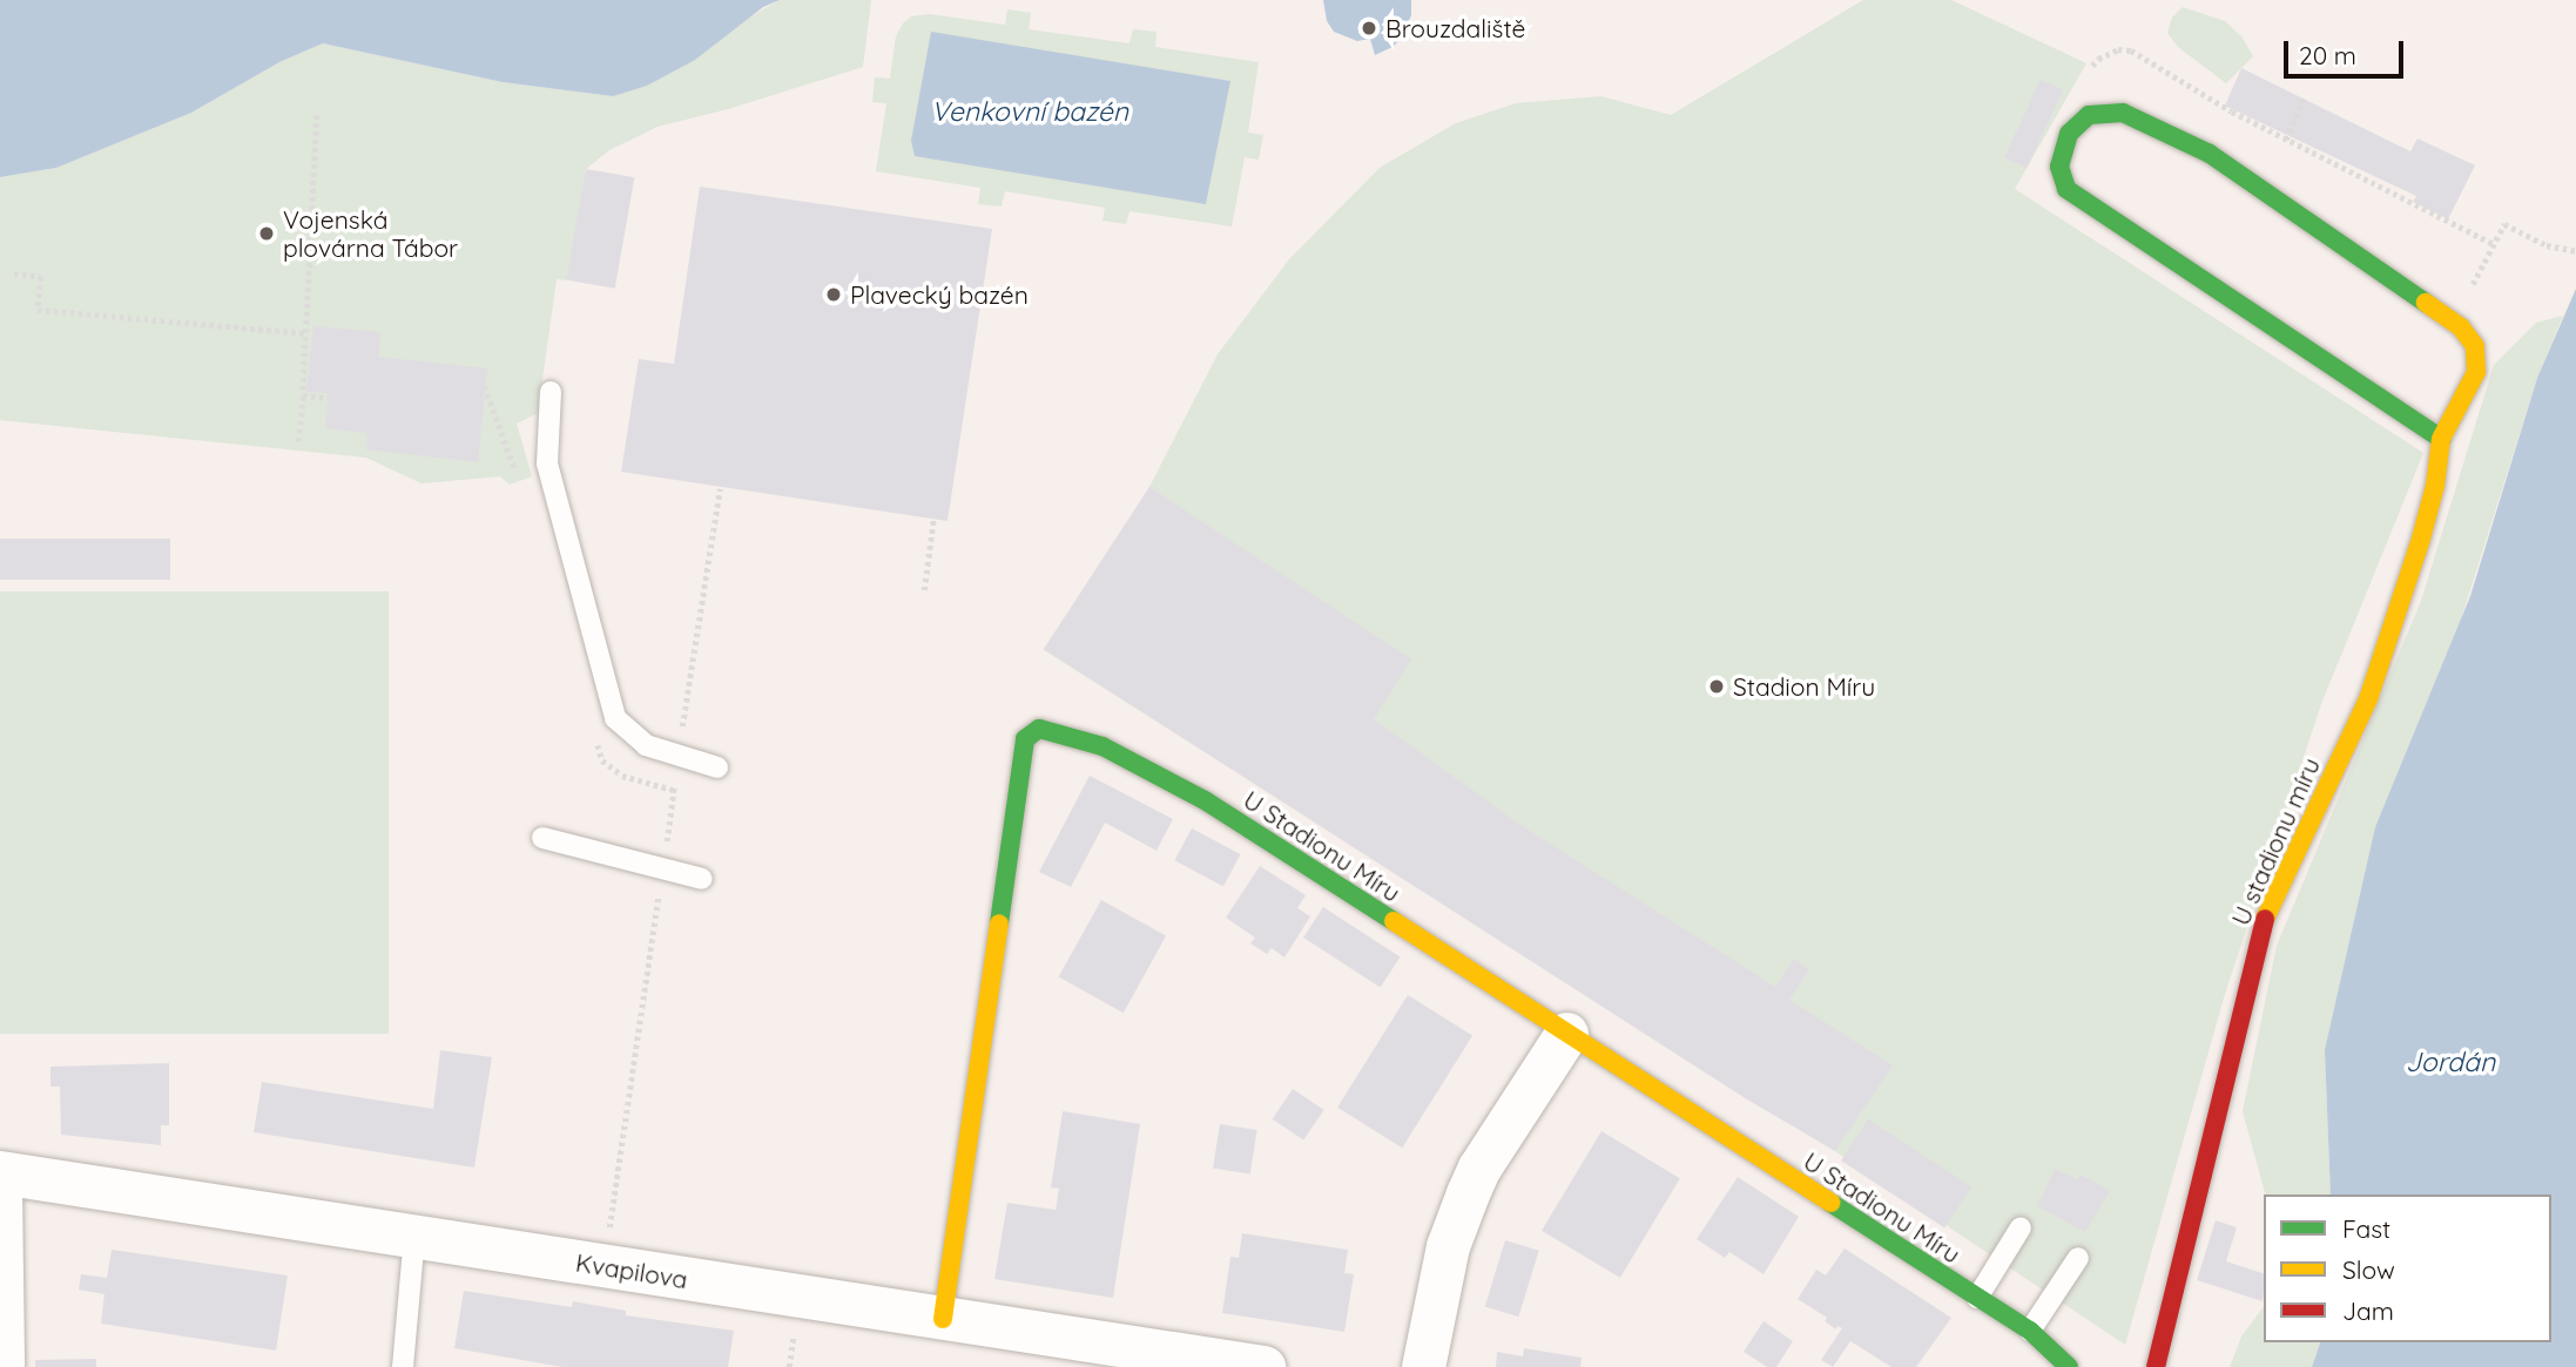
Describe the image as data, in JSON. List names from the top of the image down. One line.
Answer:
{"streets":{"street":["U stadionu míru","U Stadionu Míru","Kvapilova"]},"crossings":[["U Stadionu Míru","Kvapilova"]],"water":["Venkovní bazén","Jordán"],"places":["Brouzdaliště","Vojenská plovárna Tábor","Plavecký bazén","Stadion Míru"],"legend":["Fast","Slow","Jam"],"scale_bar":"20 m"}
